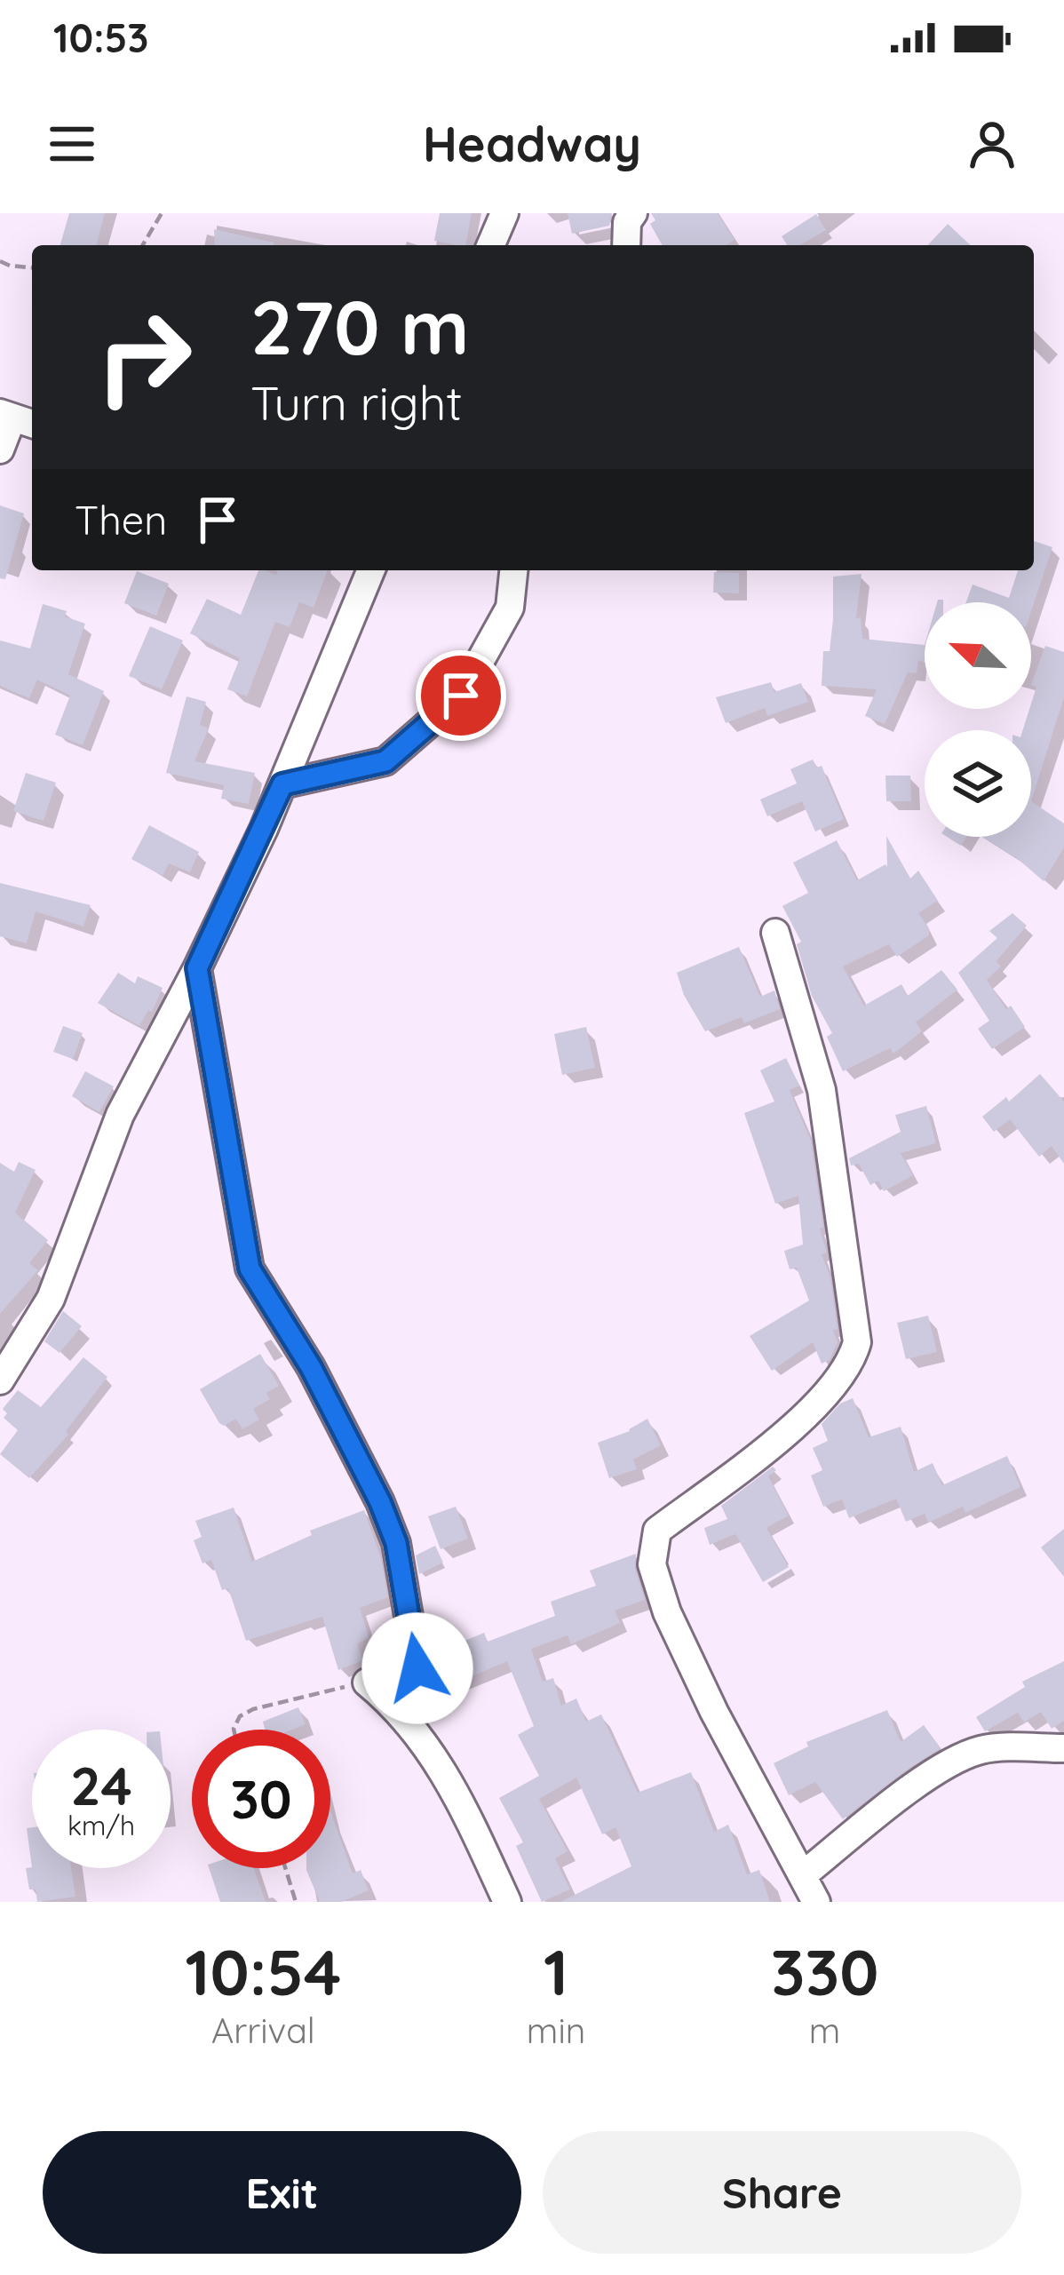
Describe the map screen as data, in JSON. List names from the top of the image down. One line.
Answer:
{"north":"top left","page":{"status":"10:53","header":"Headway","turn":["270 m","Turn right"],"then":"Then","speed":"24 km/h","limit":"30","eta":["10:54","Arrival","1","min","330","m"],"buttons":["Exit","Share"]}}
